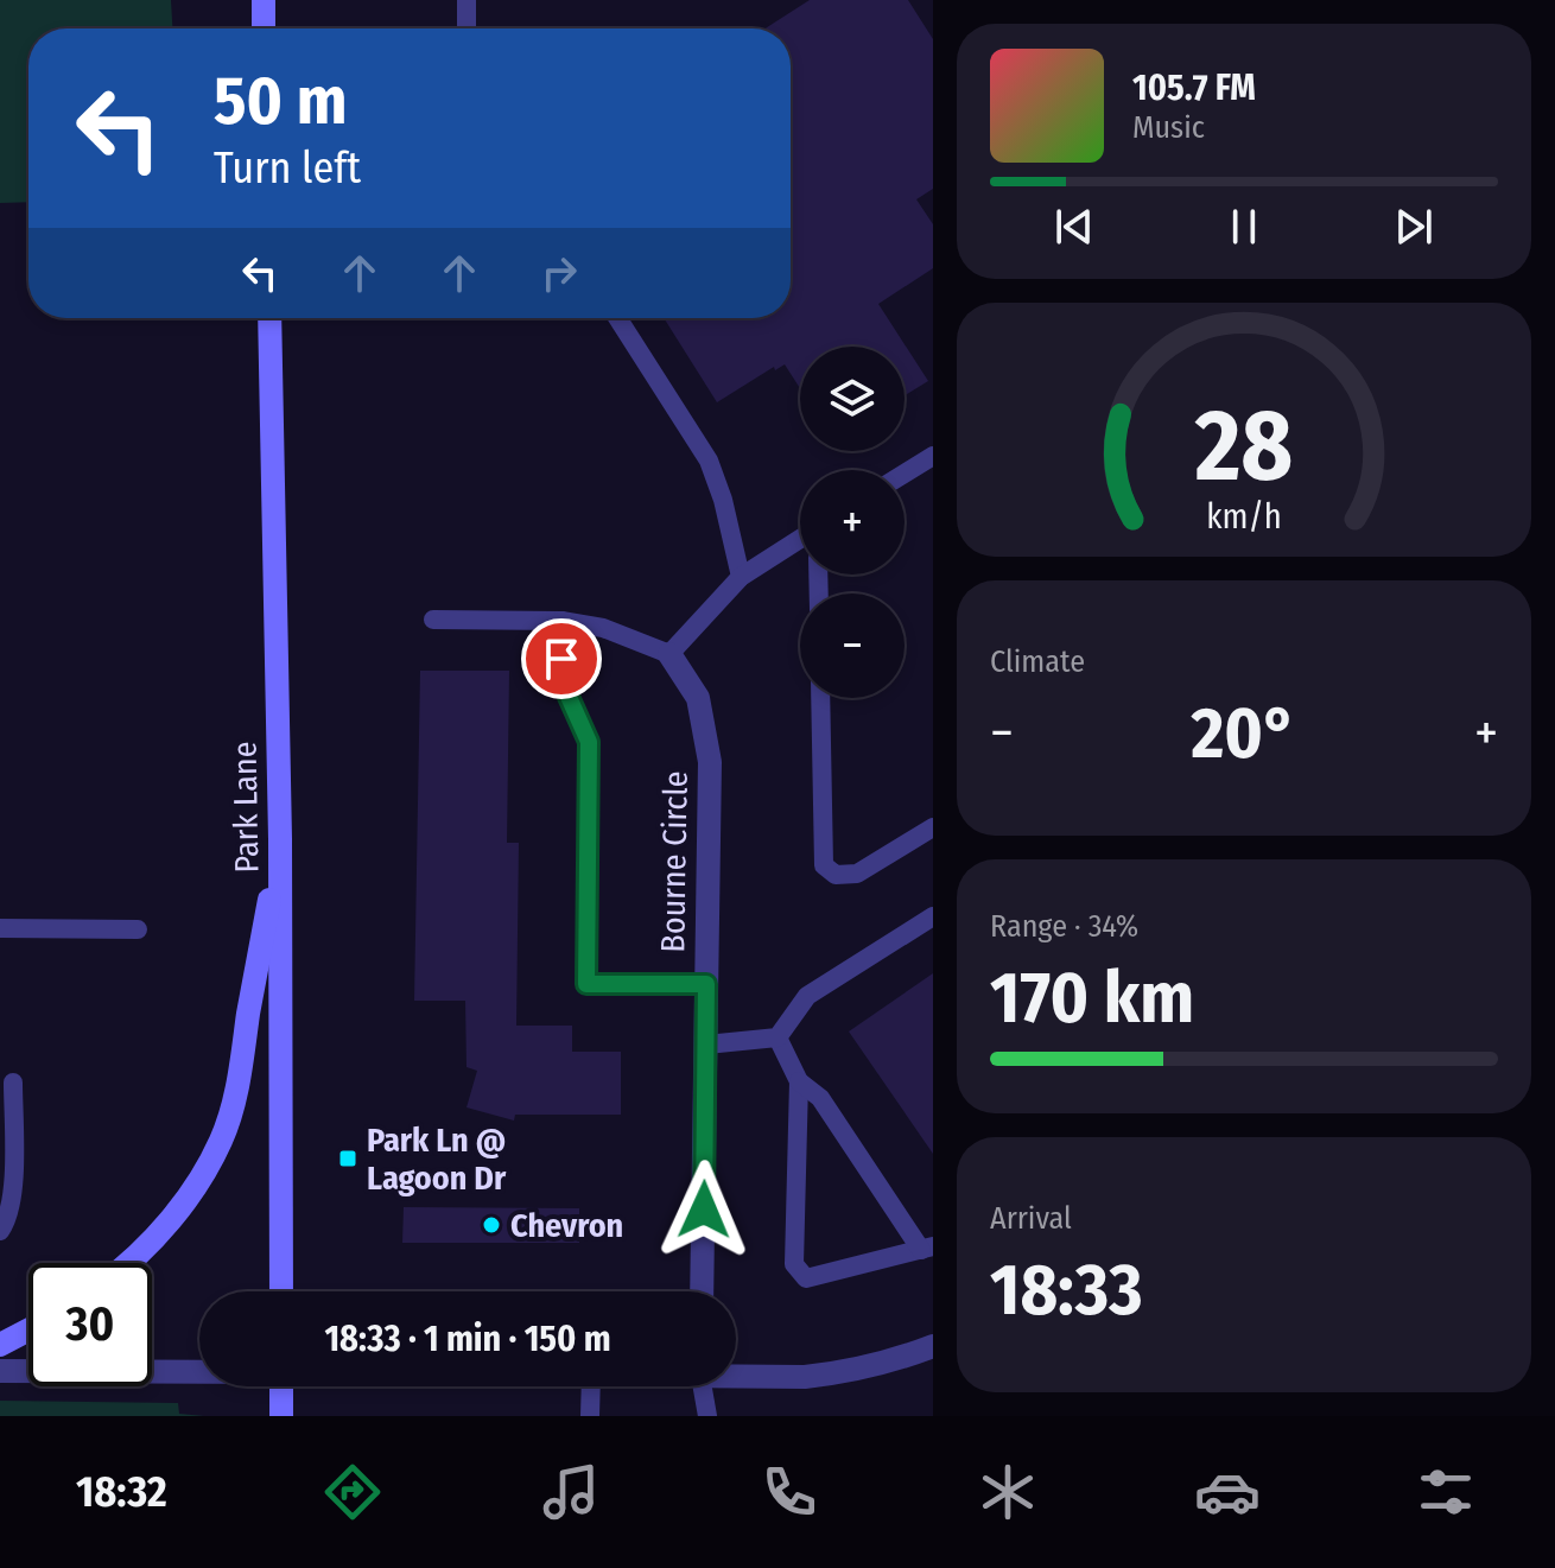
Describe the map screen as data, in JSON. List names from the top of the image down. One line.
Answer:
{"streets":{"main road":["Park Lane"],"street":["Bourne Circle"]},"places":{"transit":["Park Ln @ Lagoon Dr"],"other":["Chevron"]},"page":{"turn":["50 m","Turn left"],"song":["105.7 FM","Music"],"map_buttons":["+","−"],"tile":["Climate",["Range · 34%","170 km"],["Arrival","18:33"]],"heat":["−","20°","+"],"limit":"30","trip":"18:33 · 1 min · 150 m","tabs":"18:32","gauge":["28","km/h"]}}
